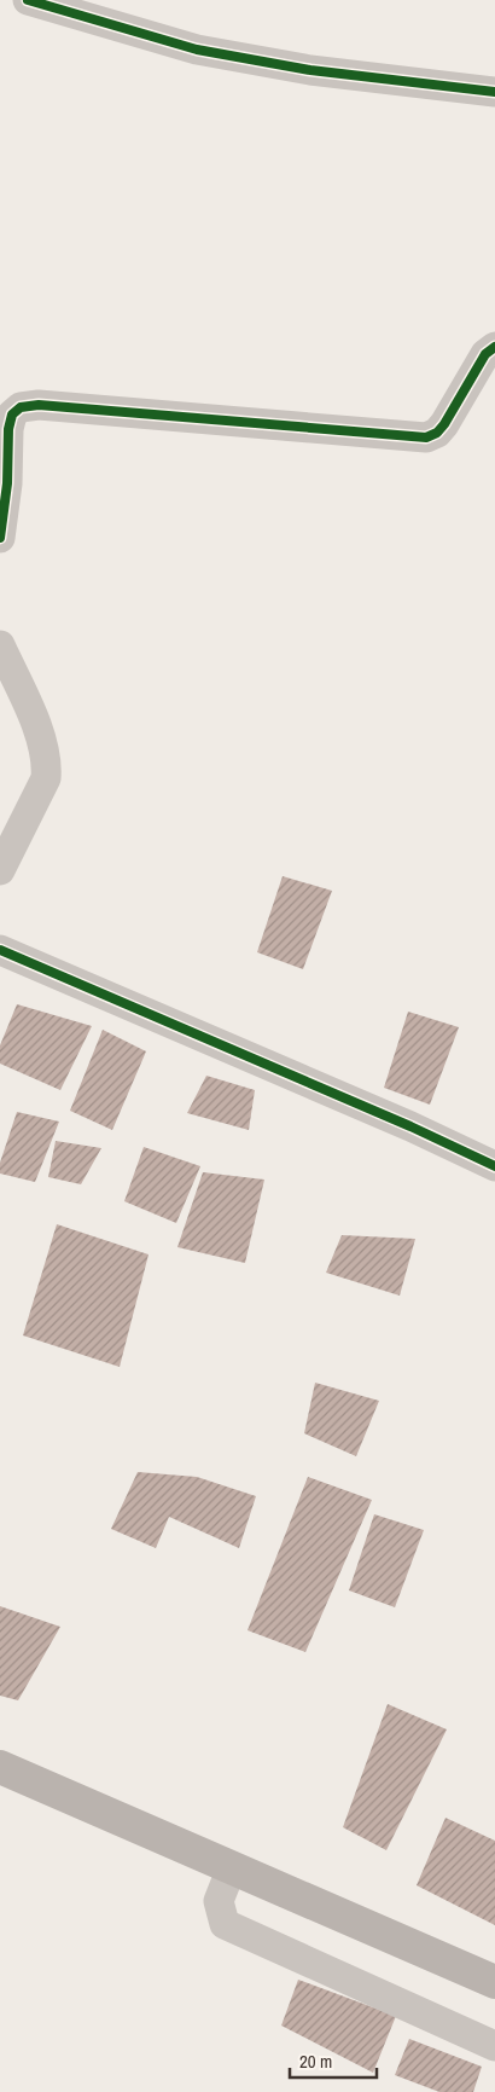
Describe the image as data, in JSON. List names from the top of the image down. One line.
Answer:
{"scale_bar":"20 m"}
